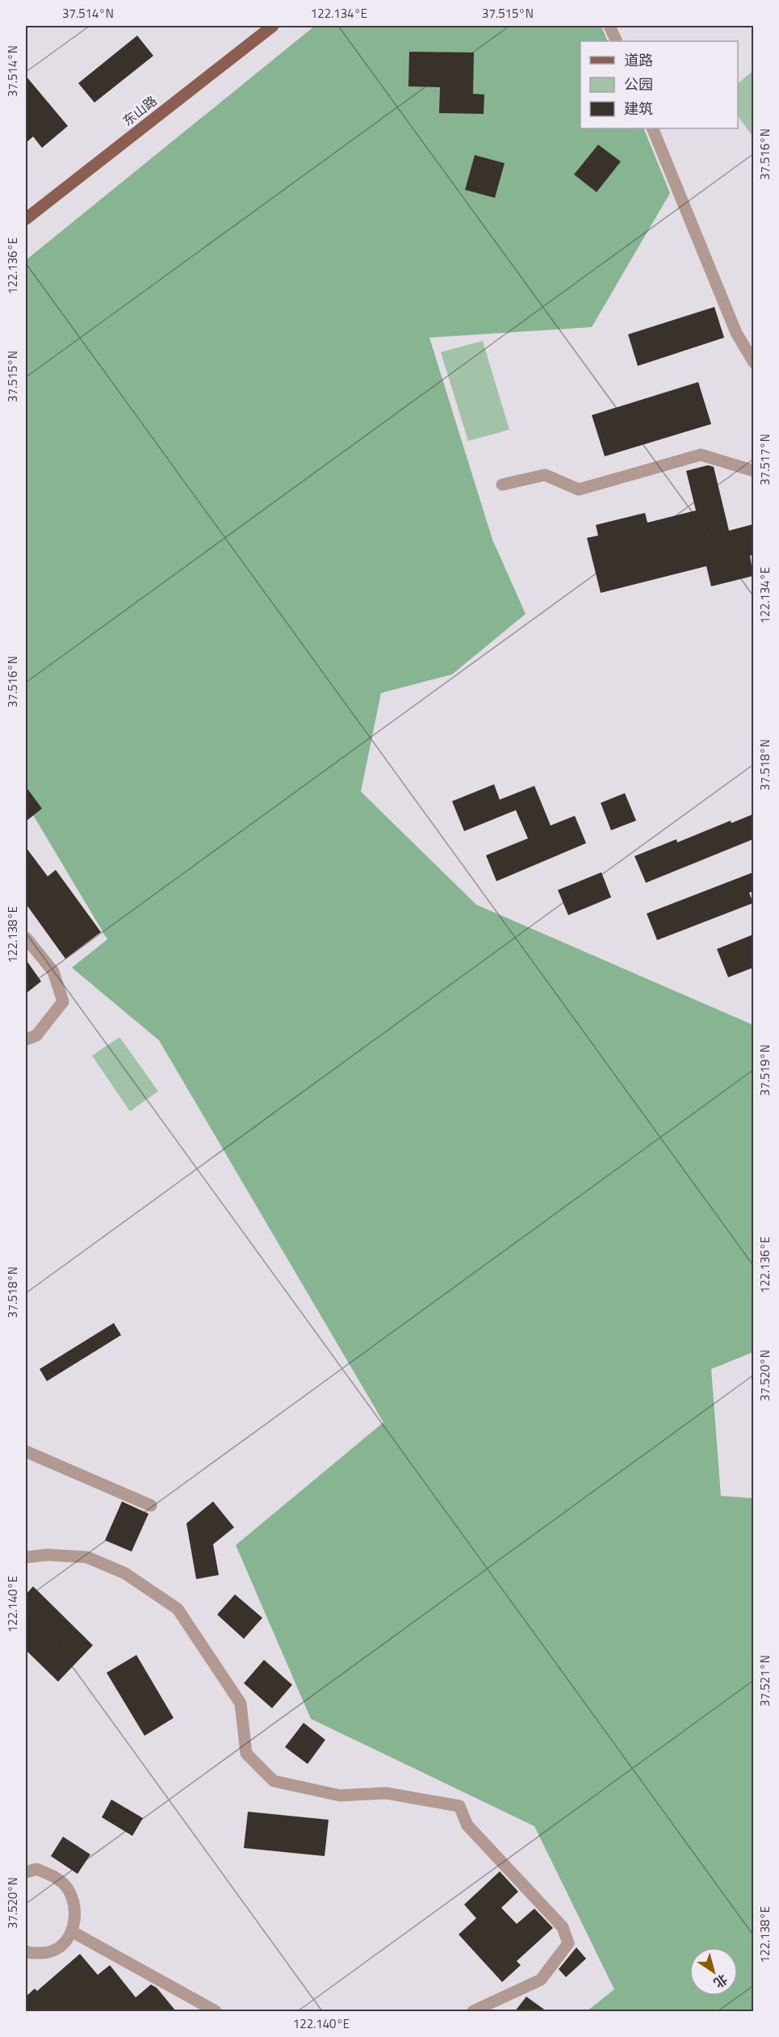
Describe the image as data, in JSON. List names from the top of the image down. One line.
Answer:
{"streets":{"main road":["东山路"]},"legend":["道路","公园","建筑"],"north":"bottom right","coordinates":["37.514°N","122.134°E","37.515°N","37.516°N","122.136°E","37.517°N","37.518°N","122.138°E","37.519°N","37.520°N","122.140°E","37.521°N"]}
